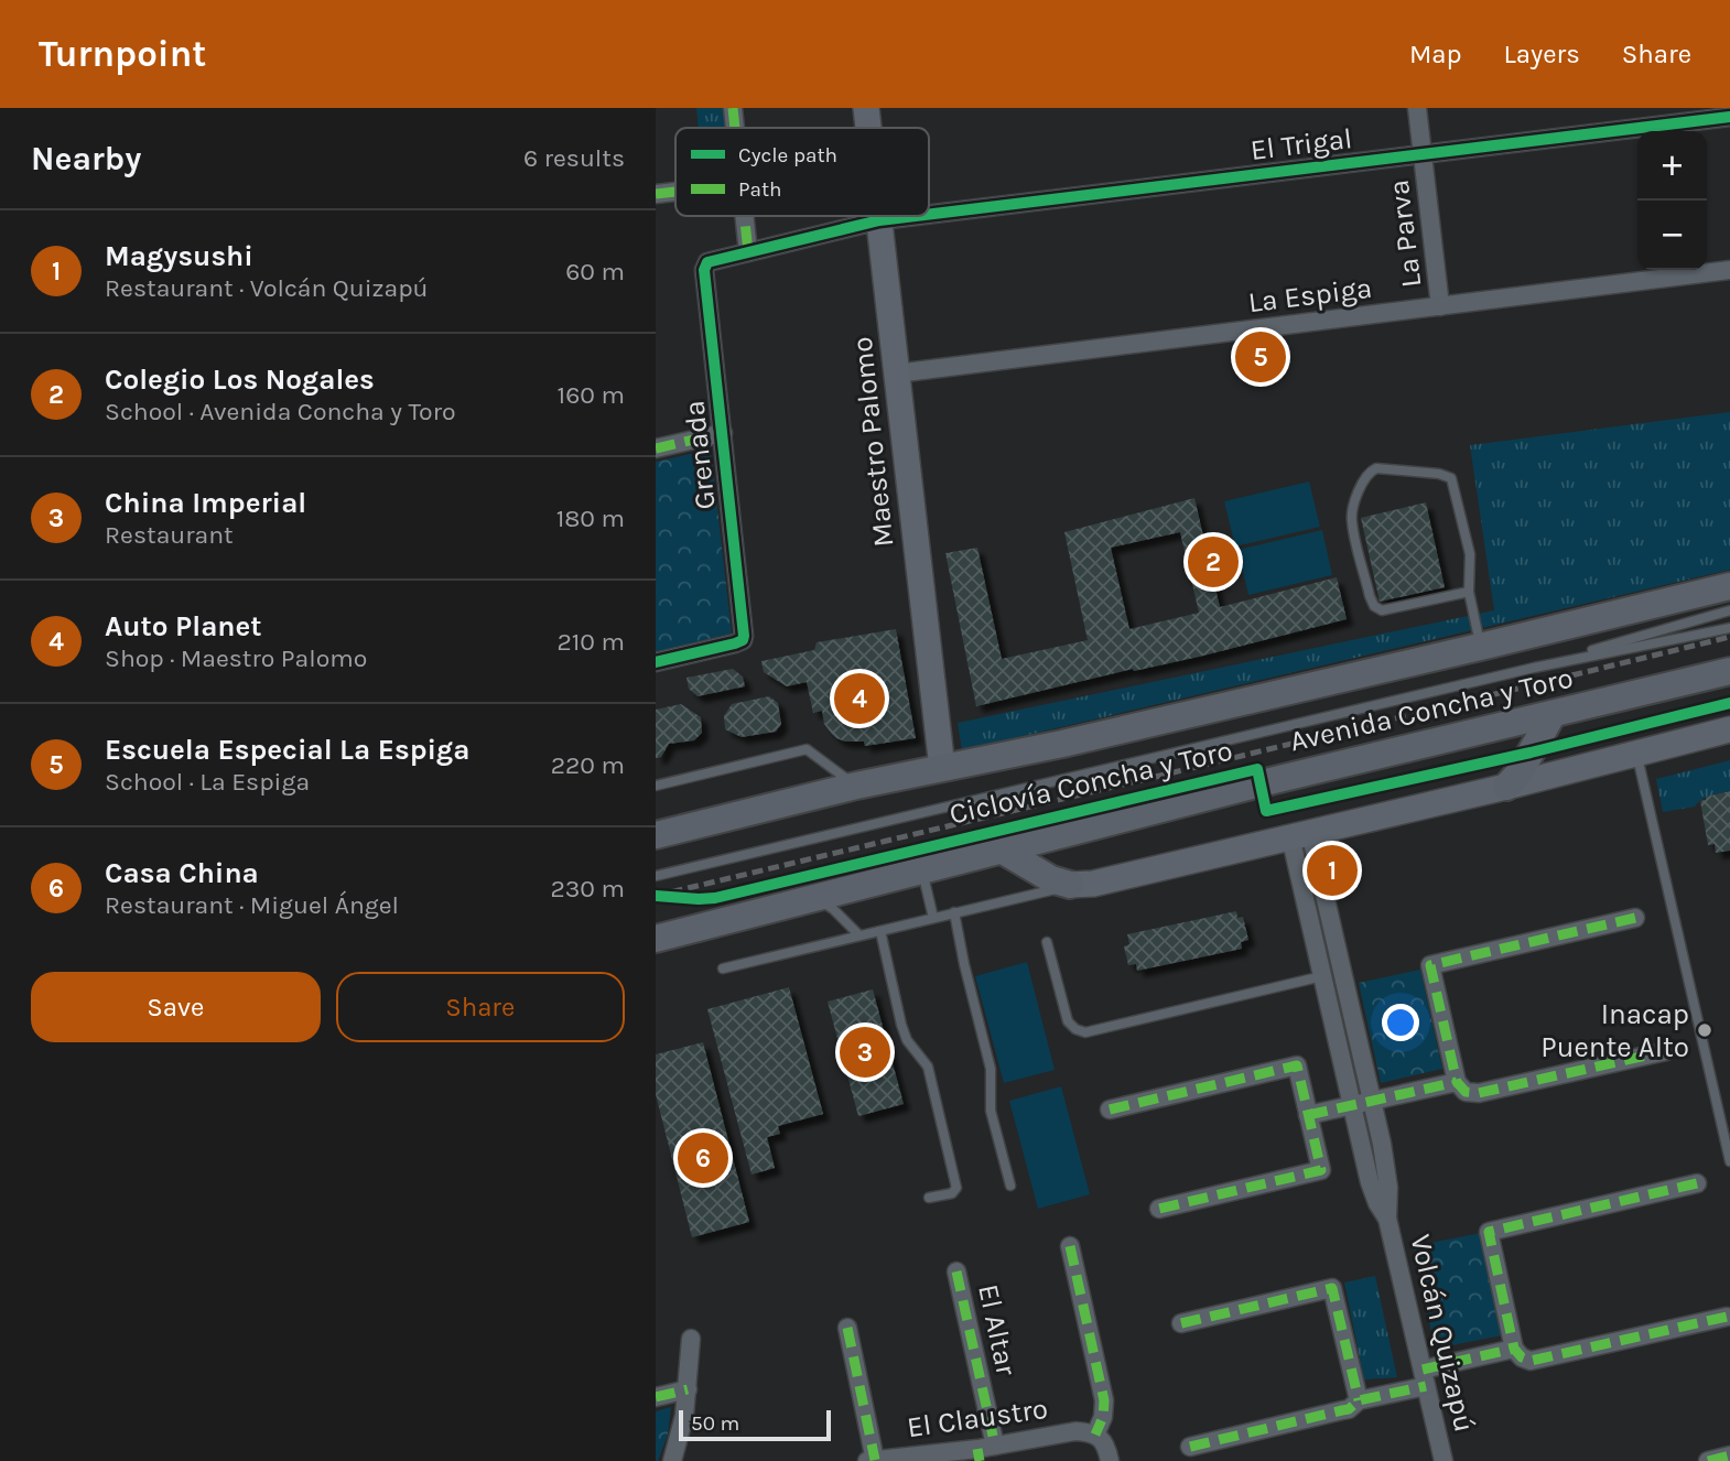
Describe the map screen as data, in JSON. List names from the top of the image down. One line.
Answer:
{"streets":{"main road":["Avenida Concha y Toro"],"street":["El Trigal","La Parva","La Espiga","Maestro Palomo","Grenada","El Altar","Volcán Quizapú","El Claustro"],"cycle path":["Ciclovía Concha y Toro"]},"crossings":[["El Trigal","La Parva"],["El Trigal","Maestro Palomo"],["El Trigal","Grenada"],["La Parva","La Espiga"],["La Espiga","Maestro Palomo"],["Maestro Palomo","Avenida Concha y Toro"],["El Altar","El Claustro"]],"places":["Inacap Puente Alto"],"legend":["Cycle path","Path"],"scale_bar":"50 m","page":{"header":"Turnpoint","nav":["Map","Layers","Share"],"heading":["Nearby","6 results"],"map_buttons":["+","−"],"list":[{"mark":"1","name":"Magysushi","note":"Restaurant · Volcán Quizapú","value":"60 m"},{"mark":"2","name":"Colegio Los Nogales","note":"School · Avenida Concha y Toro","value":"160 m"},{"mark":"3","name":"China Imperial","note":"Restaurant","value":"180 m"},{"mark":"4","name":"Auto Planet","note":"Shop · Maestro Palomo","value":"210 m"},{"mark":"5","name":"Escuela Especial La Espiga","note":"School · La Espiga","value":"220 m"},{"mark":"6","name":"Casa China","note":"Restaurant · Miguel Ángel","value":"230 m"}],"pins":["5","2","4","1","3","6"],"buttons":["Save","Share"],"scale":"50 m"}}
